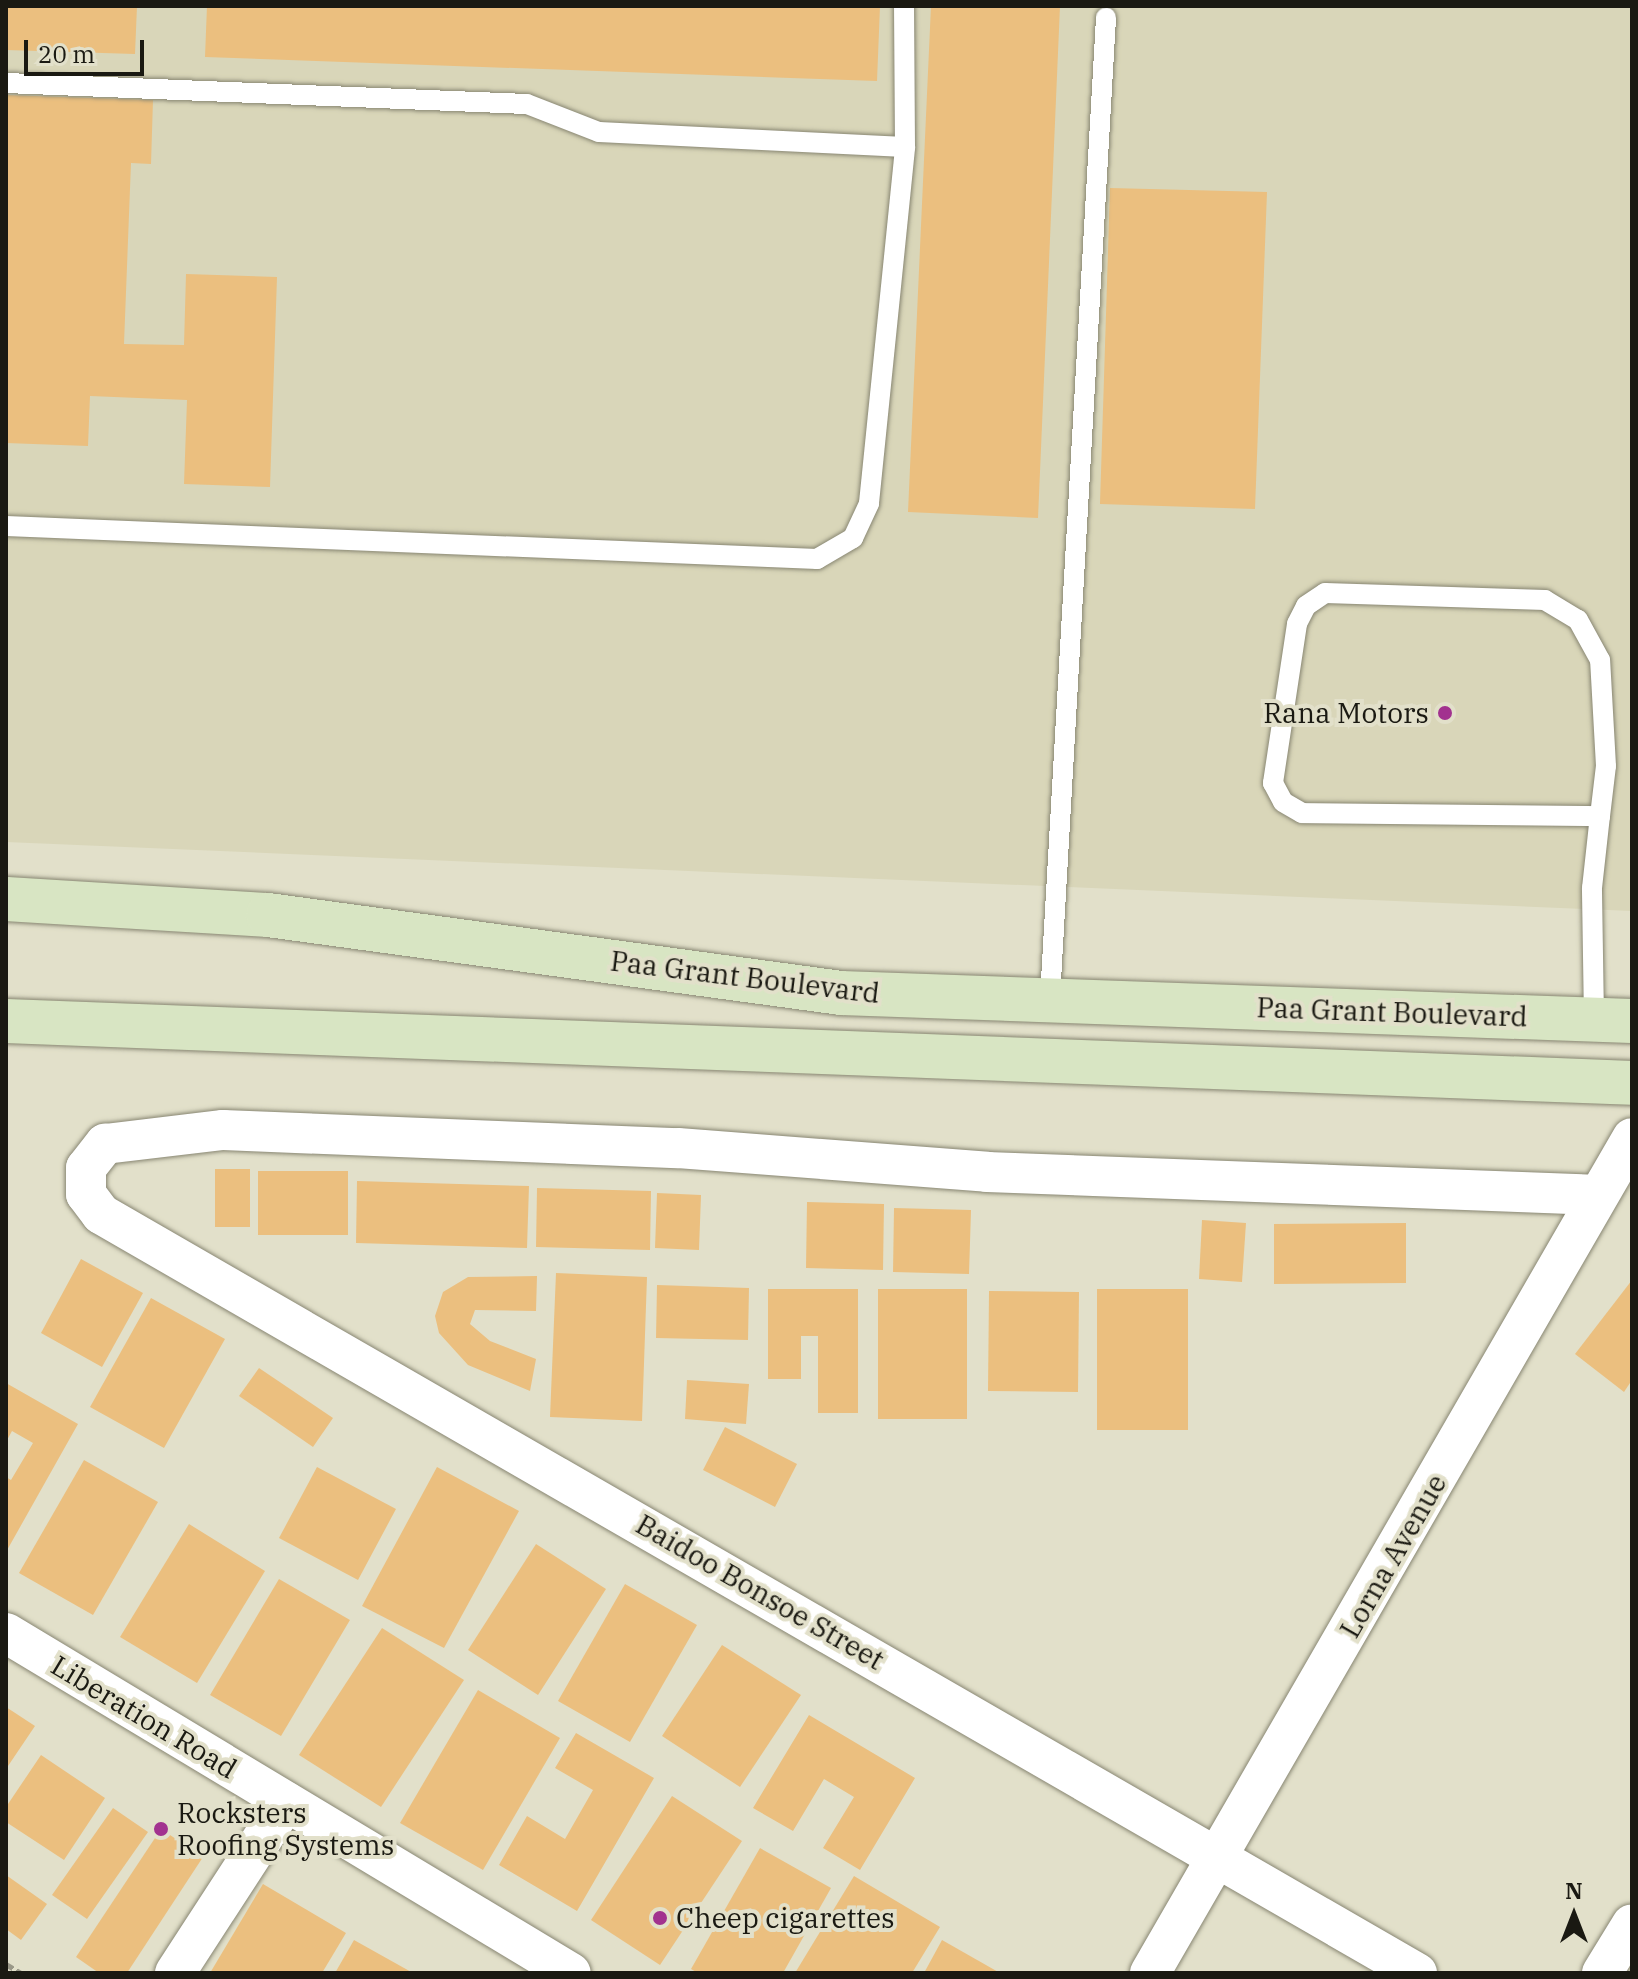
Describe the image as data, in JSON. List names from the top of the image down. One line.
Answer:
{"streets":{"main road":["Paa Grant Boulevard"],"street":["Lorna Avenue","Baidoo Bonsoe Street","Liberation Road"]},"crossings":[["Lorna Avenue","Baidoo Bonsoe Street"]],"places":["Rana Motors","Rocksters Roofing Systems","Cheep cigarettes"],"scale_bar":"20 m","north":"top"}
